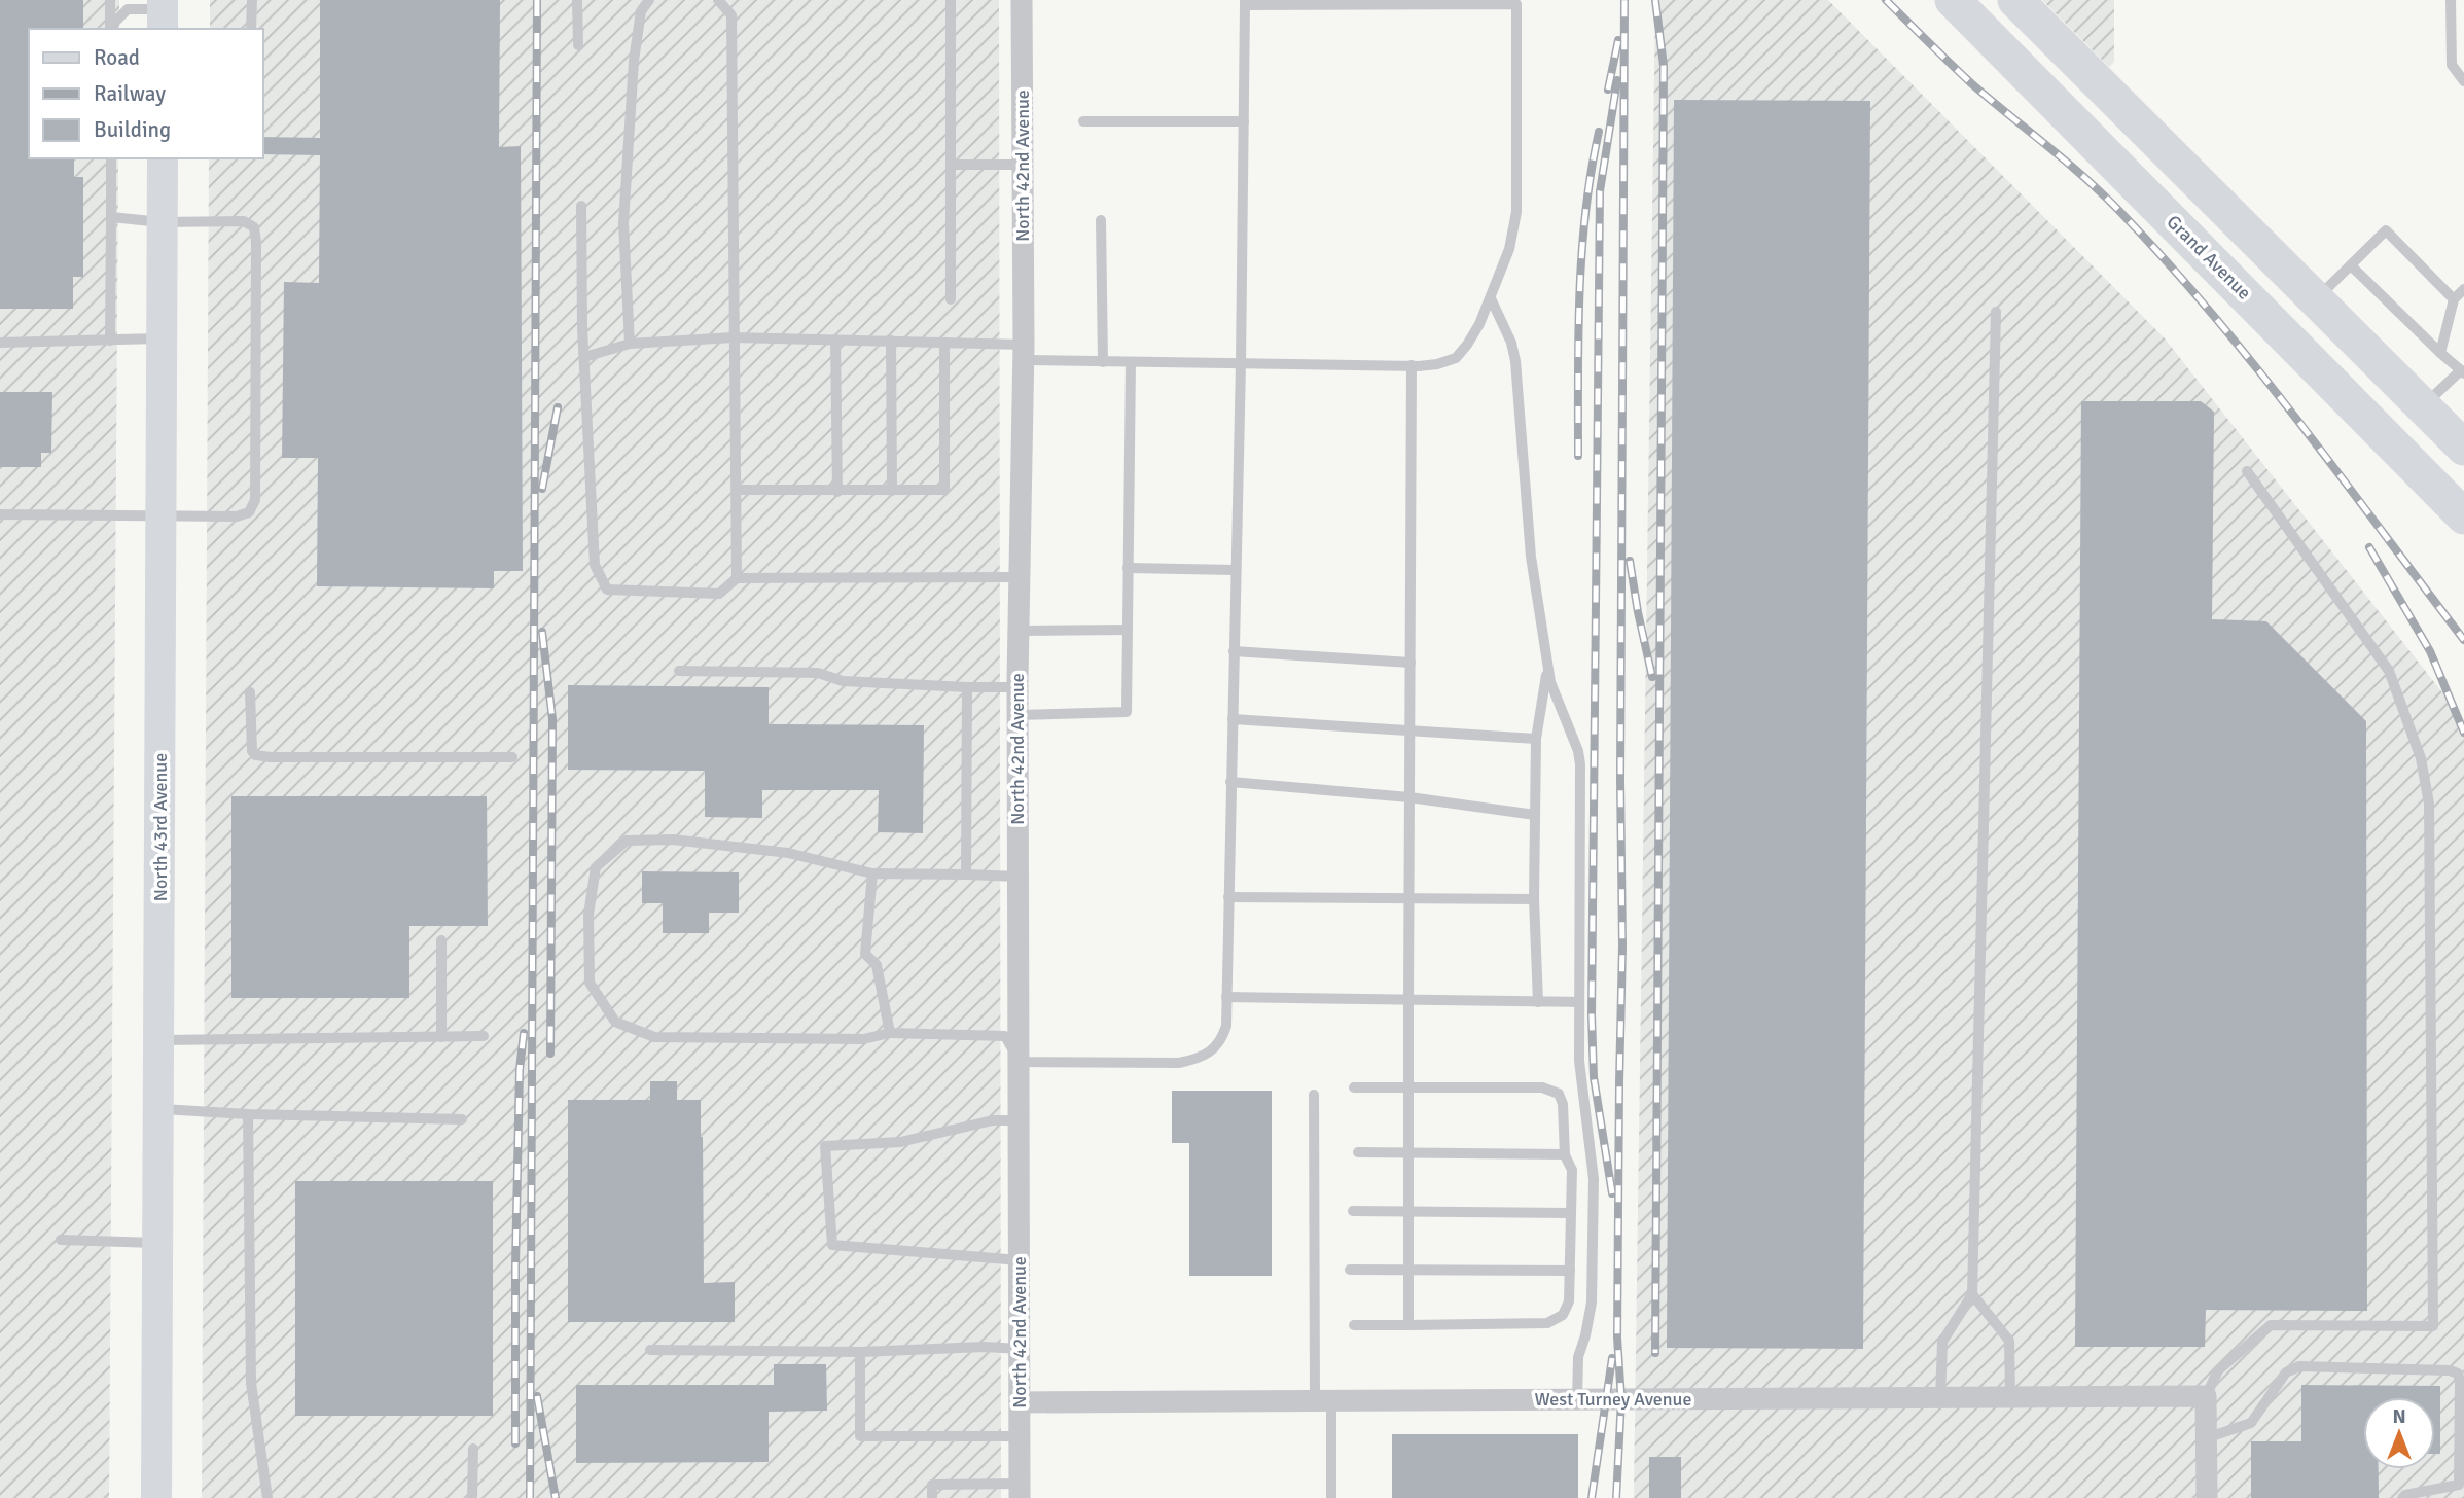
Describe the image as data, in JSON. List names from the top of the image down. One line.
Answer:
{"streets":{"highway":["Grand Avenue"],"main road":["North 43rd Avenue"],"street":["North 42nd Avenue","West Turney Avenue"]},"crossings":[["North 42nd Avenue","West Turney Avenue"]],"legend":["Road","Railway","Building"],"north":"top"}
